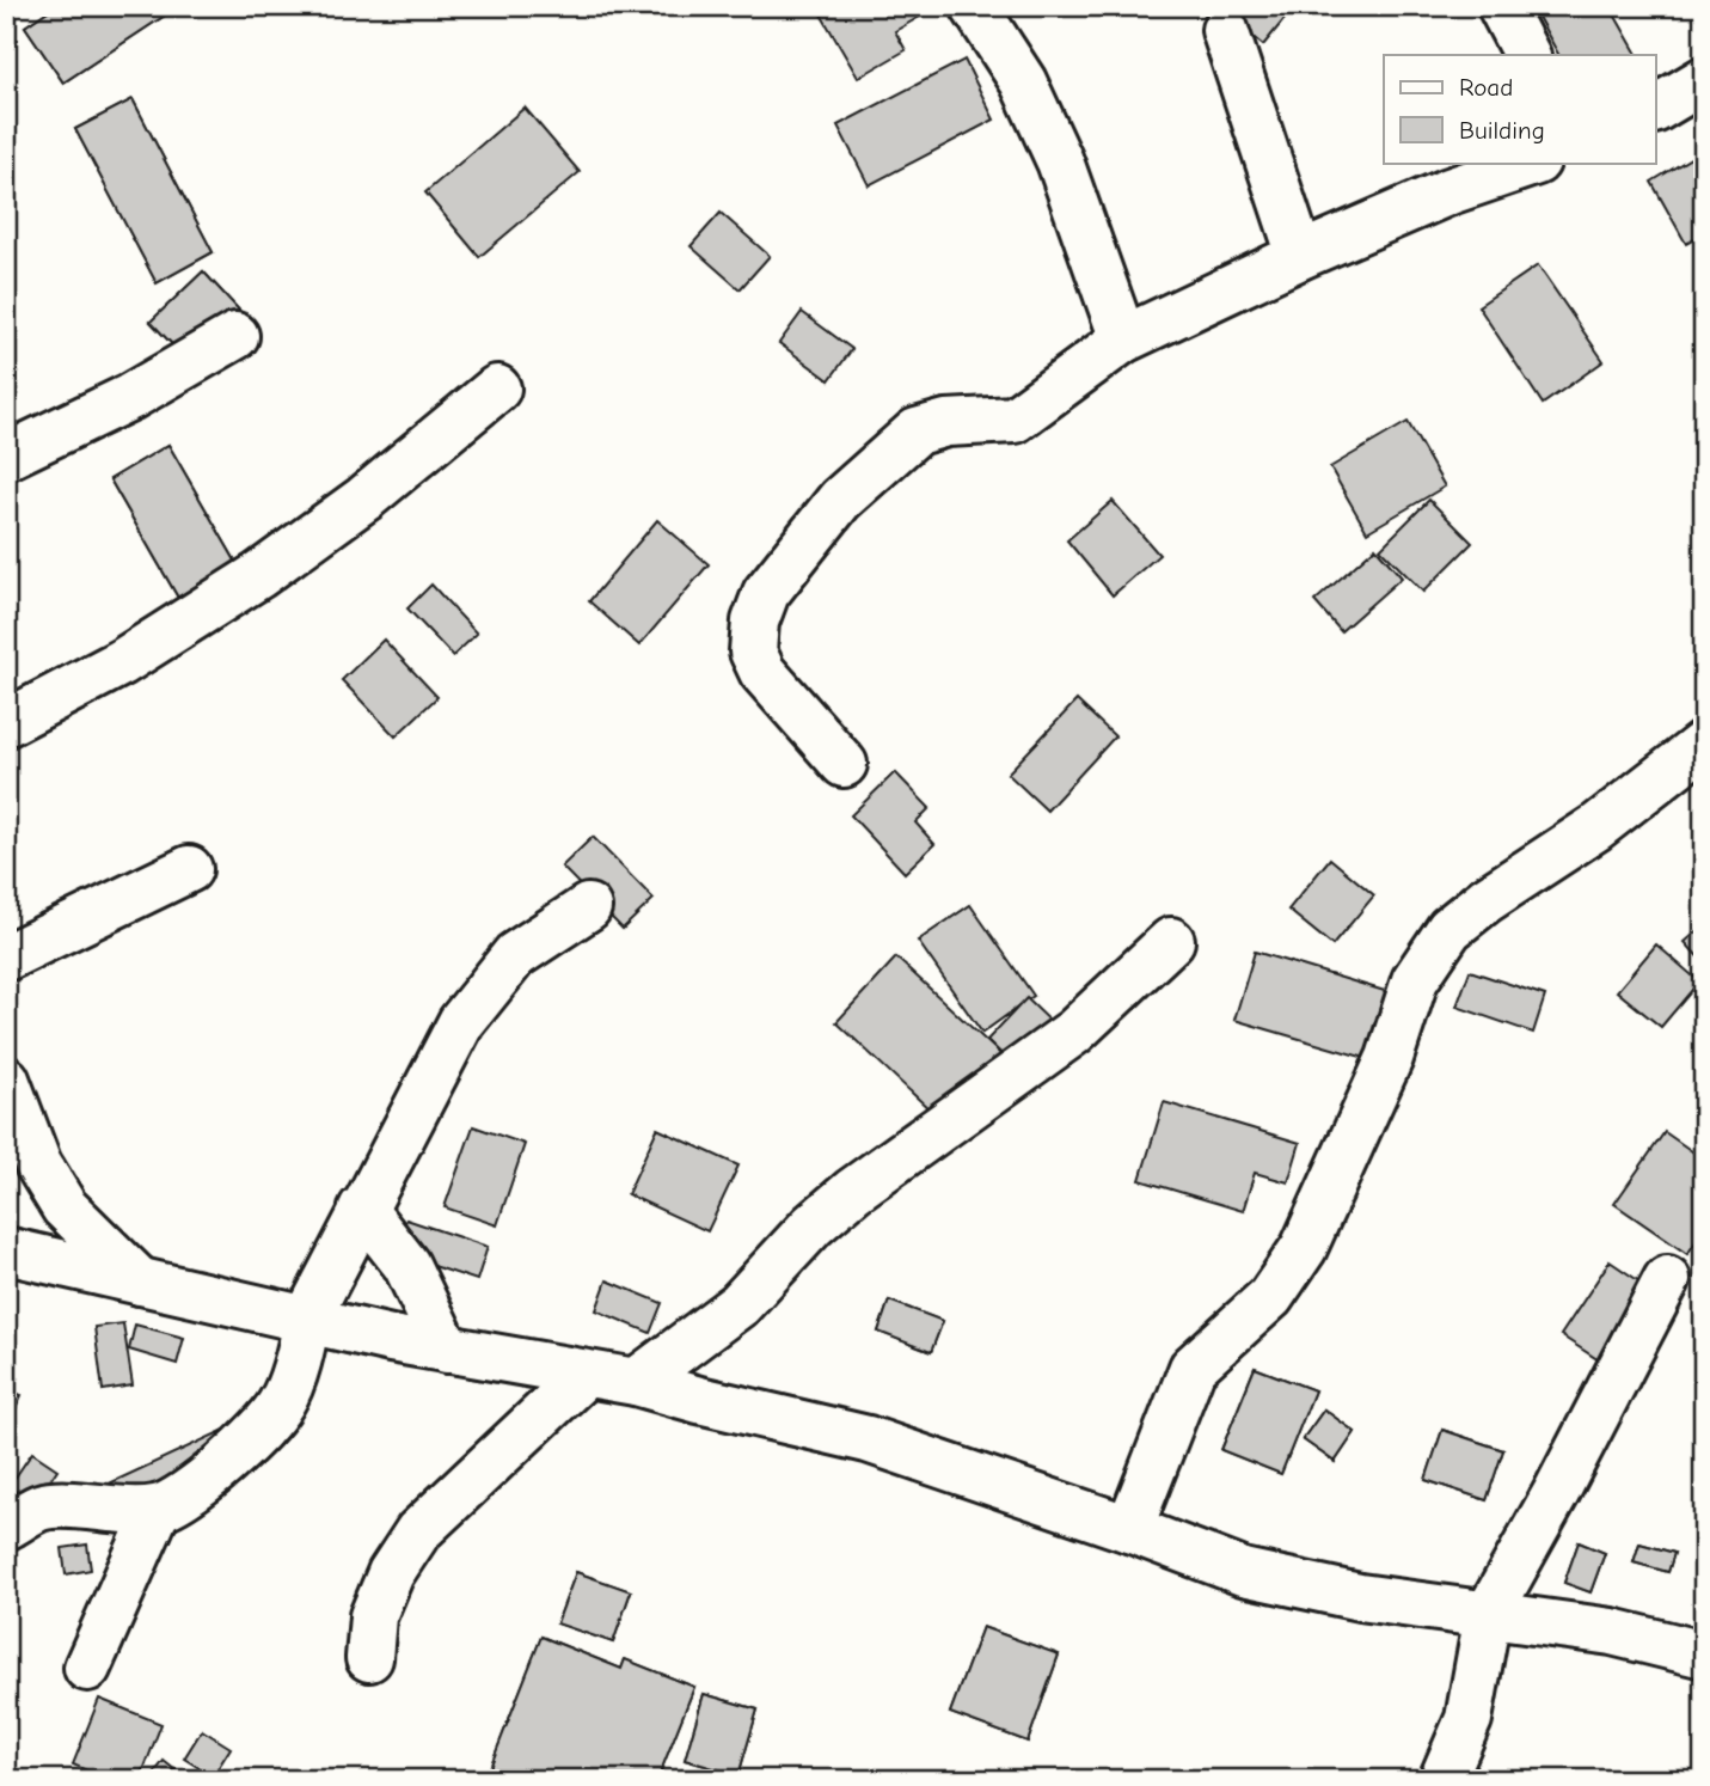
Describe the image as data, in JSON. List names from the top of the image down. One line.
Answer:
{"legend":["Road","Building"]}
